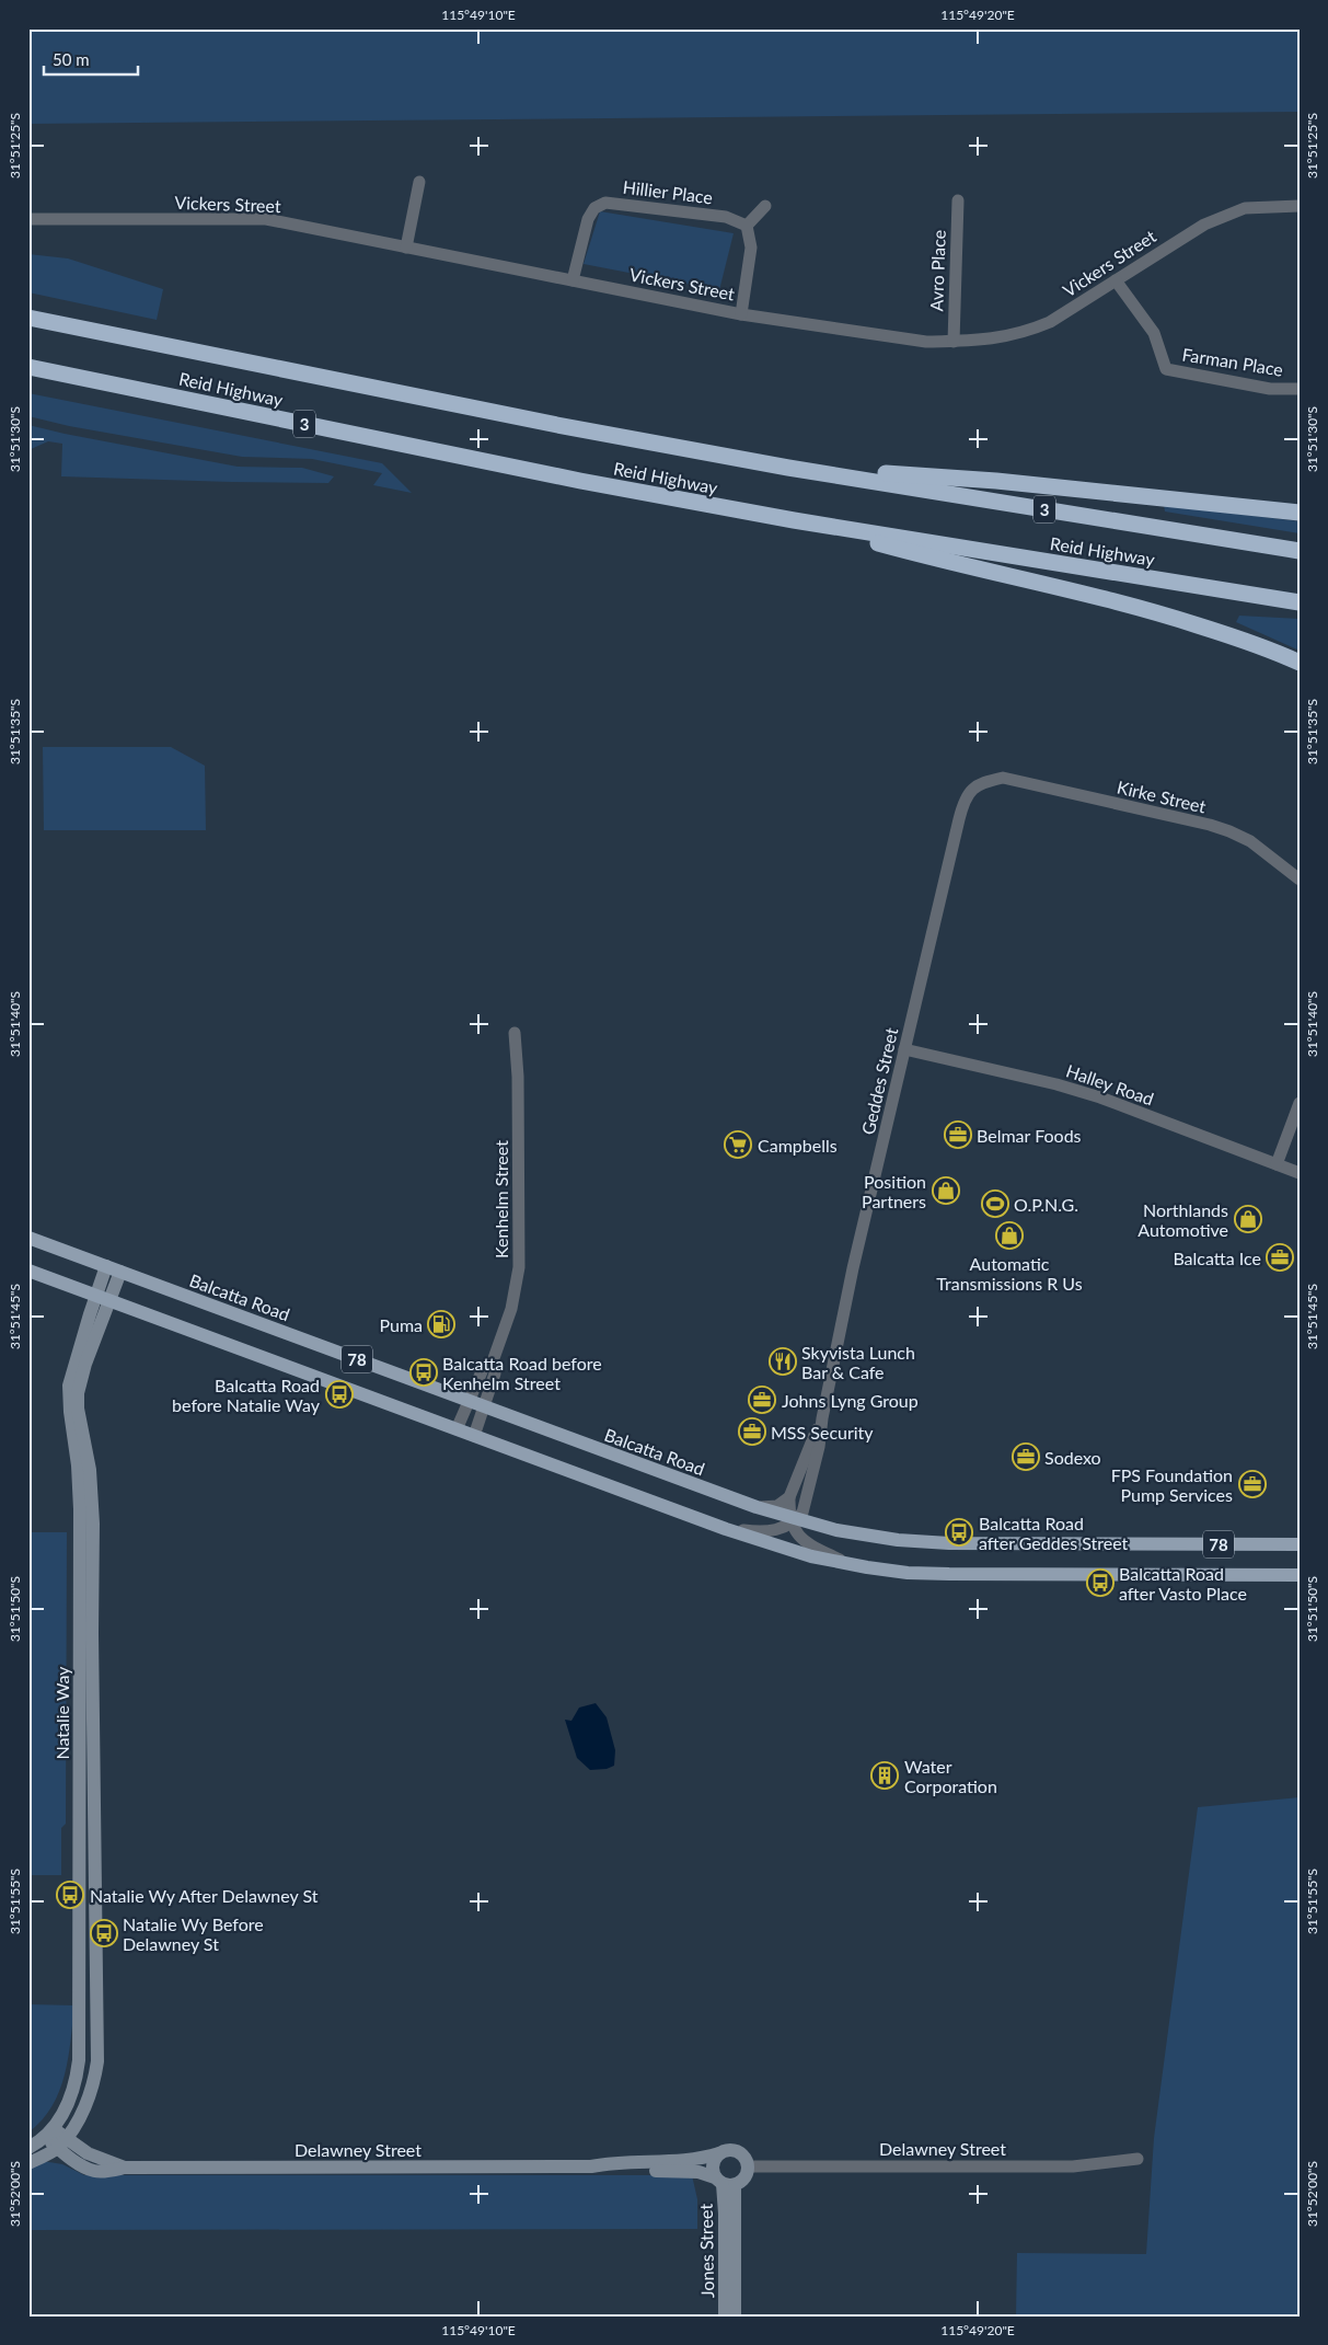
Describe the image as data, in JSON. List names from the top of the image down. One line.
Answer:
{"streets":{"highway":["Reid Highway","3"],"main road":["Balcatta Road","78"],"street":["Hillier Place","Vickers Street","Avro Place","Farman Place","Kirke Street","Geddes Street","Halley Road","Kenhelm Street","Natalie Way","Delawney Street","Jones Street"]},"crossings":[["Hillier Place","Vickers Street"],["Vickers Street","Avro Place"],["Vickers Street","Farman Place"],["Kirke Street","Geddes Street"],["Geddes Street","Halley Road"],["Geddes Street","Balcatta Road"],["Kenhelm Street","Balcatta Road"],["Kenhelm Street","78"],["Balcatta Road","Natalie Way"],["78","Natalie Way"],["Natalie Way","Delawney Street"],["Delawney Street","Jones Street"]],"places":{"office":["Belmar Foods","Balcatta Ice","Johns Lyng Group","MSS Security","Sodexo","FPS Foundation Pump Services"],"supermarket":["Campbells"],"shop":["Position Partners","Northlands Automotive","Automatic Transmissions R Us"],"sports":["O.P.N.G."],"fuel station":["Puma"],"restaurant":["Skyvista Lunch Bar & Cafe"],"bus stop":["Balcatta Road before Kenhelm Street","Balcatta Road before Natalie Way","Balcatta Road after Geddes Street","Balcatta Road after Vasto Place","Natalie Wy After Delawney St","Natalie Wy Before Delawney St"],"building":["Water Corporation"]},"scale_bar":"50 m","coordinates":["115°49'10\"E","115°49'20\"E","31°51'25\"S","31°51'30\"S","31°51'35\"S","31°51'40\"S","31°51'45\"S","31°51'50\"S","31°51'55\"S","31°52'00\"S"]}
